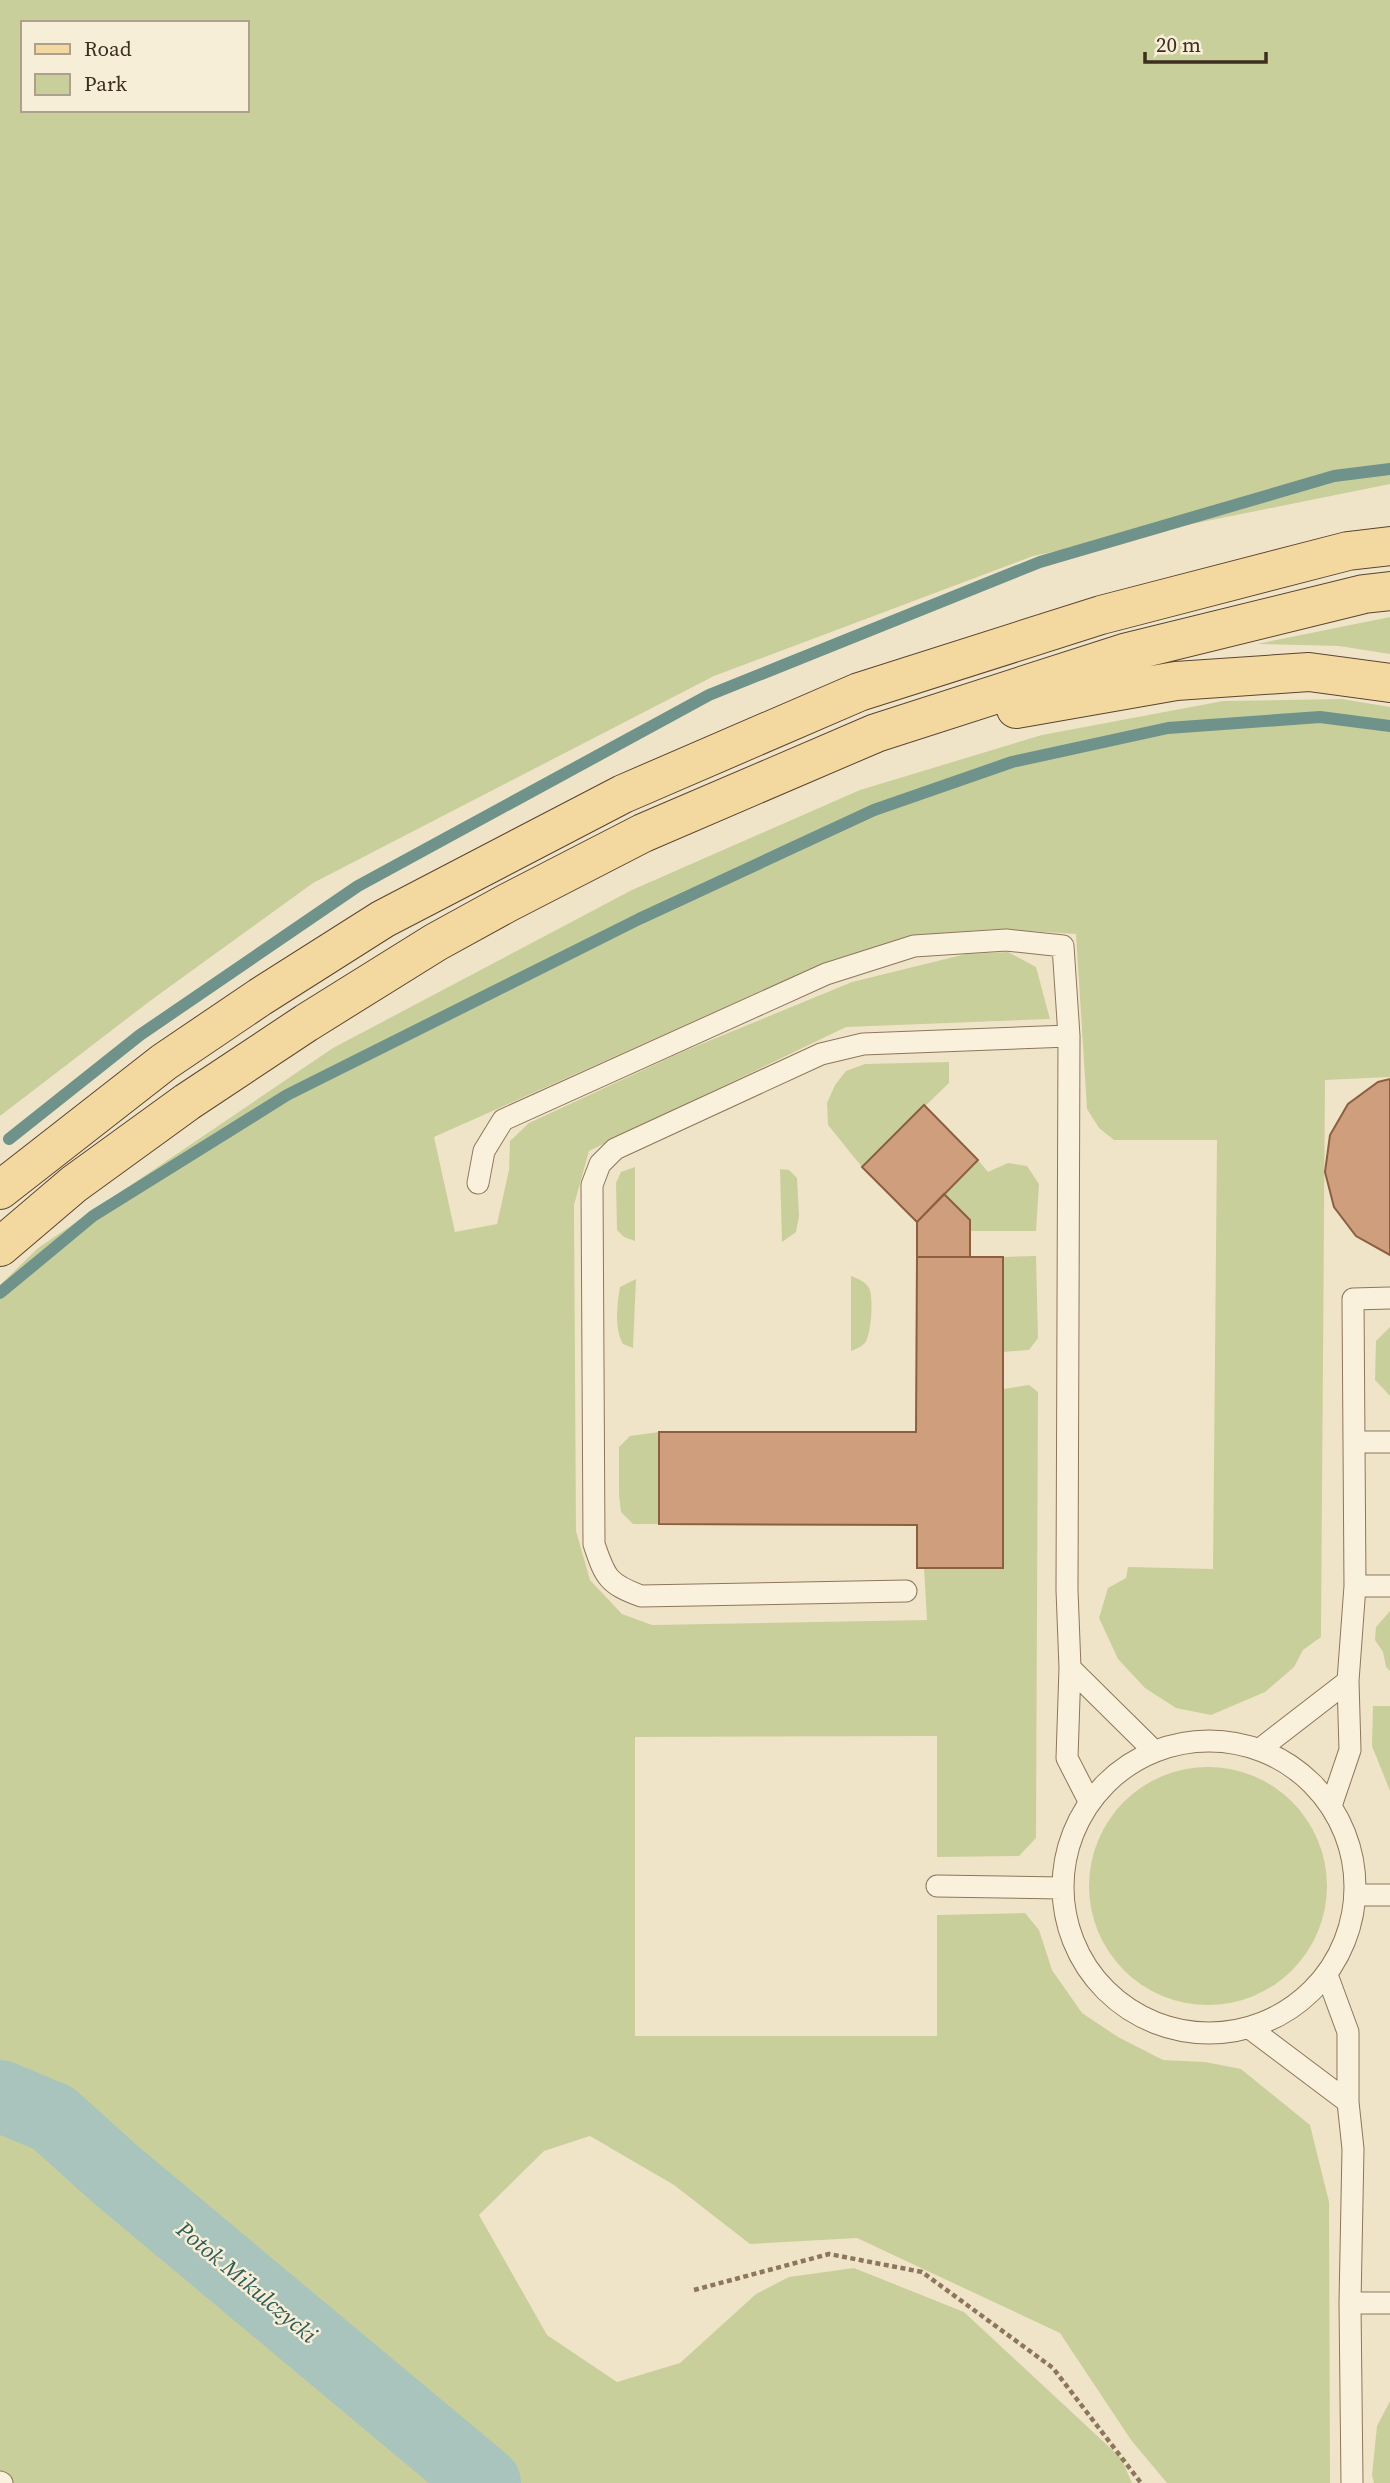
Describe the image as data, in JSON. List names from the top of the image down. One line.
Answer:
{"water":["Potok Mikulczycki"],"legend":["Road","Park"],"scale_bar":"20 m"}
